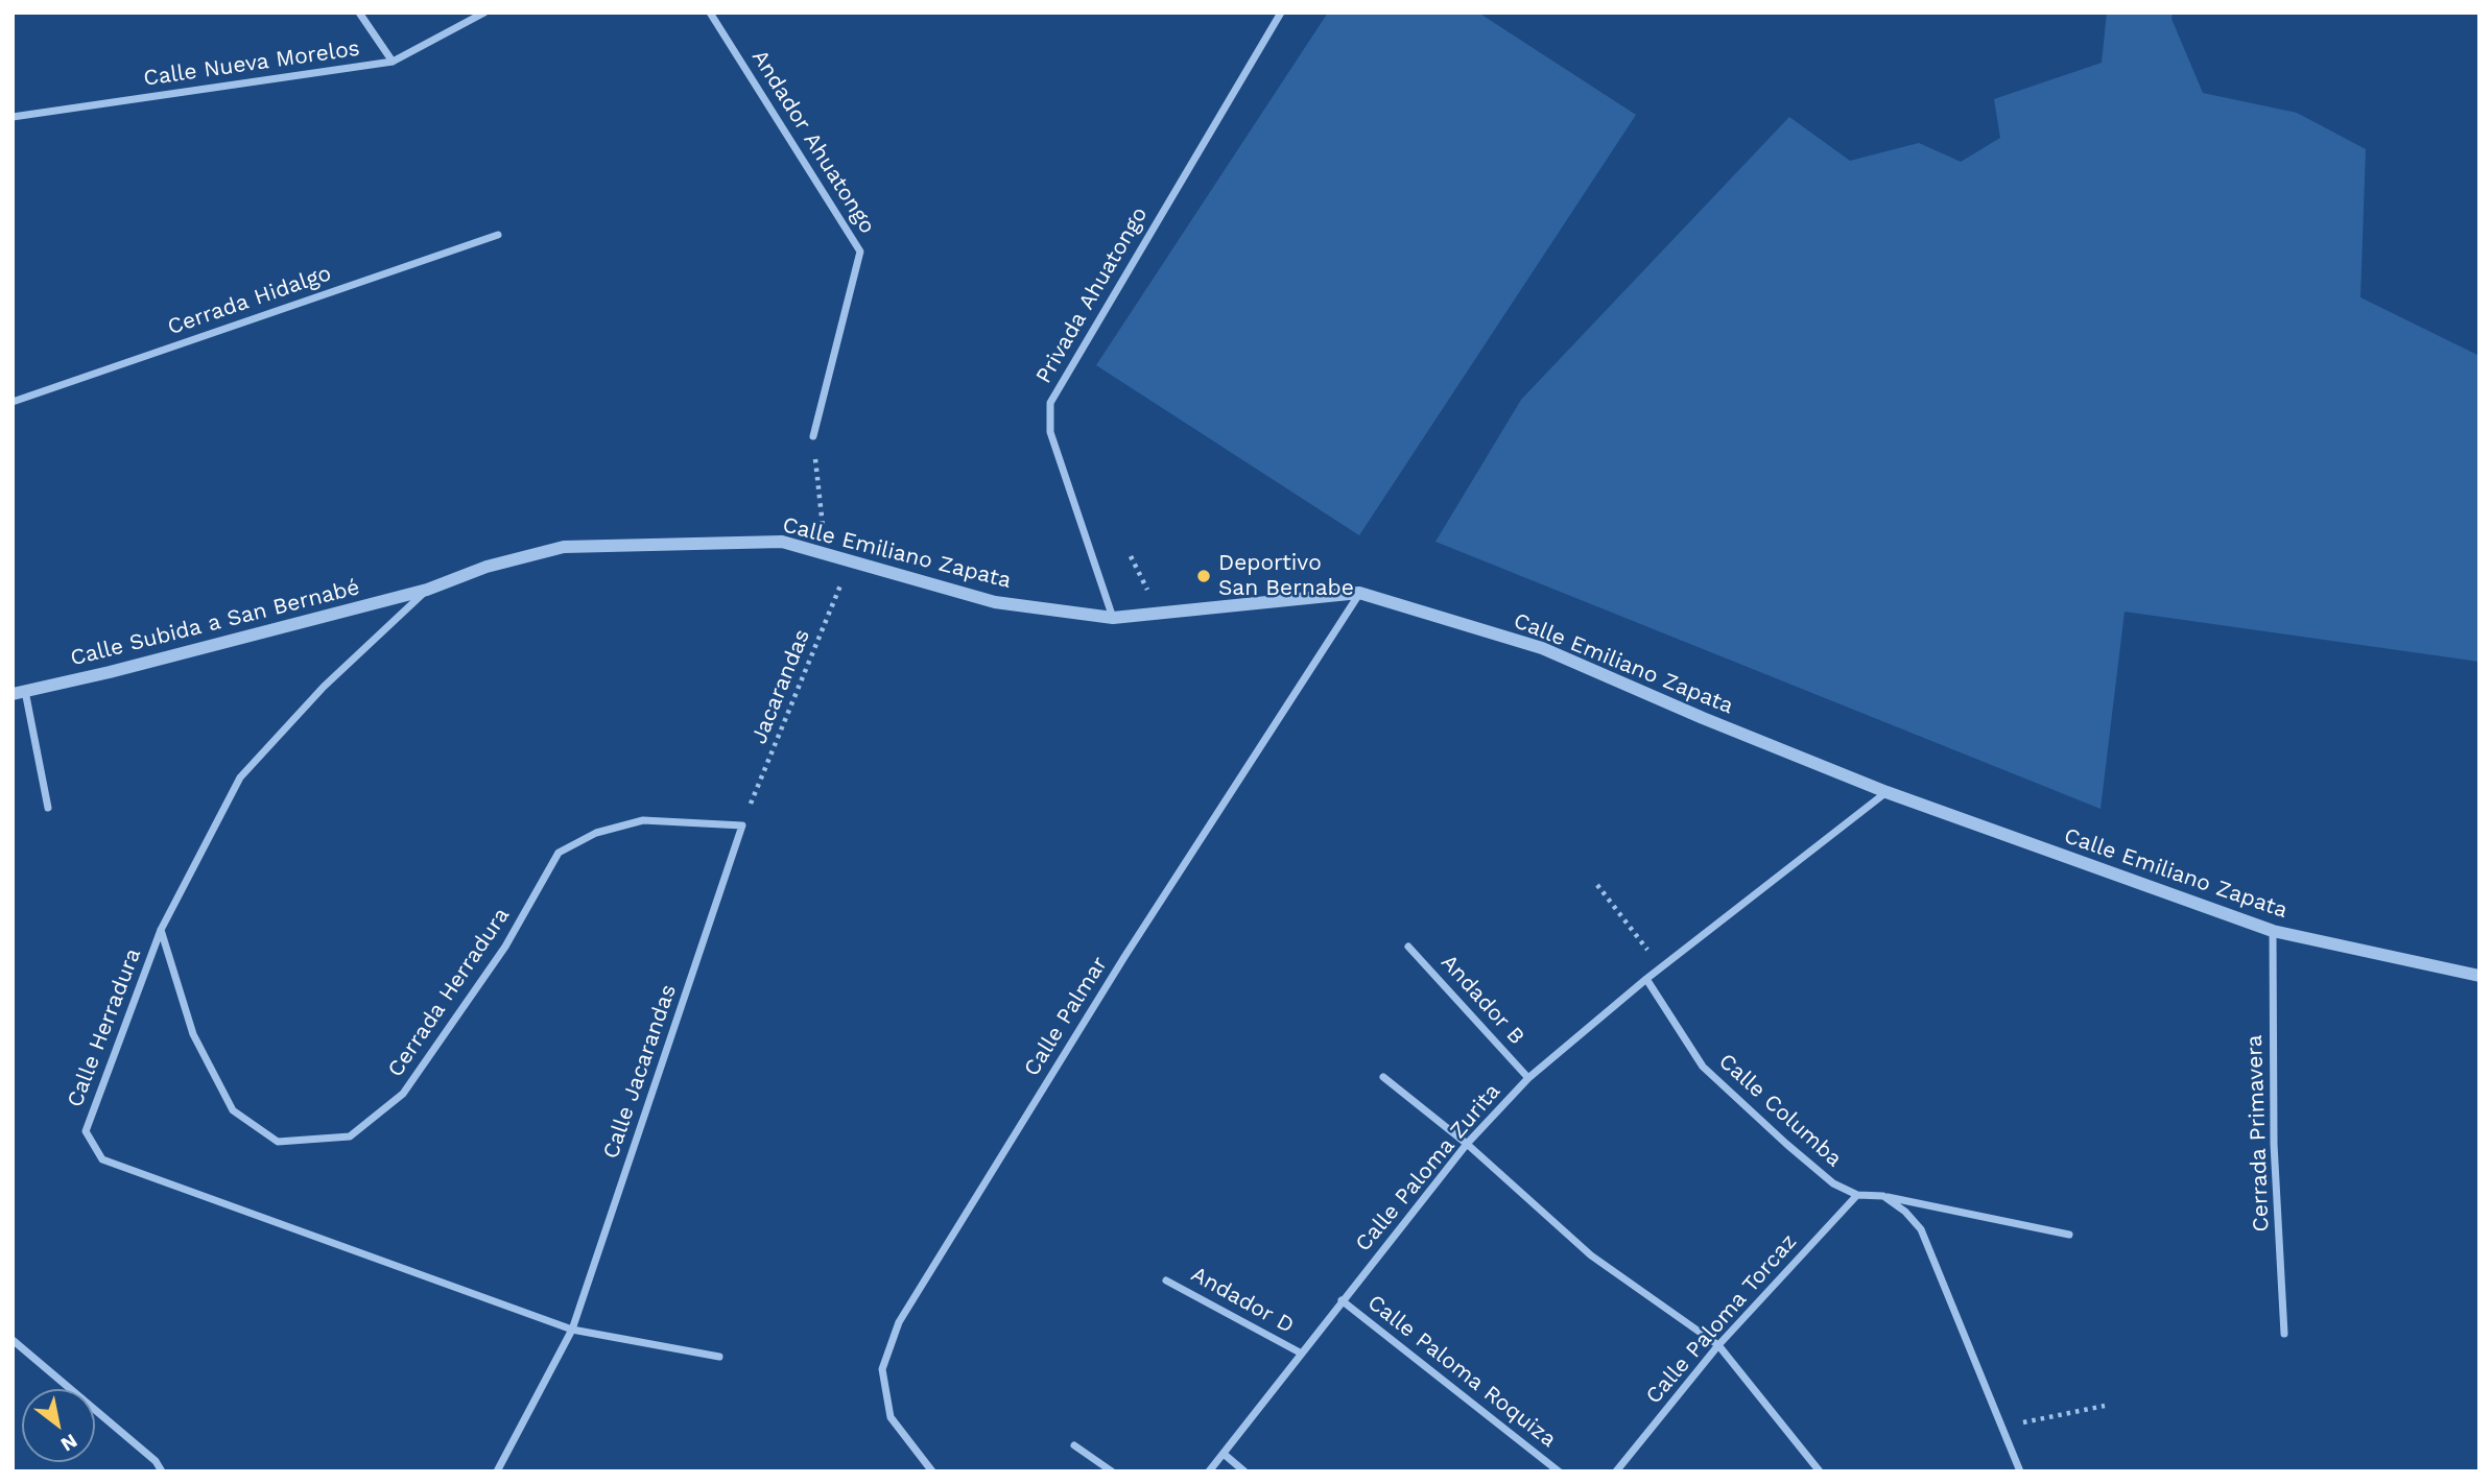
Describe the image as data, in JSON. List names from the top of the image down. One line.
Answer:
{"streets":{"street":["Calle Nueva Morelos","Andador Ahuatongo","Privada Ahuatongo","Cerrada Hidalgo","Calle Emiliano Zapata","Calle Subida a San Bernabé","Cerrada Herradura","Andador B","Calle Palmar","Calle Herradura","Calle Jacarandas","Calle Columba","Cerrada Primavera","Calle Paloma Zurita","Andador D","Calle Paloma Torcaz","Calle Paloma Roquiza"],"path":["Jacarandas"]},"crossings":[["Privada Ahuatongo","Calle Emiliano Zapata"],["Calle Emiliano Zapata","Calle Subida a San Bernabé"],["Calle Emiliano Zapata","Jacarandas"],["Calle Emiliano Zapata","Calle Palmar"],["Calle Emiliano Zapata","Calle Herradura"],["Calle Emiliano Zapata","Cerrada Primavera"],["Calle Emiliano Zapata","Calle Paloma Zurita"],["Calle Subida a San Bernabé","Calle Herradura"],["Jacarandas","Cerrada Herradura"],["Jacarandas","Calle Jacarandas"],["Cerrada Herradura","Calle Herradura"],["Cerrada Herradura","Calle Jacarandas"],["Andador B","Calle Paloma Zurita"],["Calle Herradura","Calle Jacarandas"],["Calle Columba","Calle Paloma Zurita"],["Calle Columba","Calle Paloma Torcaz"],["Calle Paloma Zurita","Andador D"],["Calle Paloma Zurita","Calle Paloma Roquiza"]],"places":["Deportivo San Bernabe"],"north":"bottom right"}
